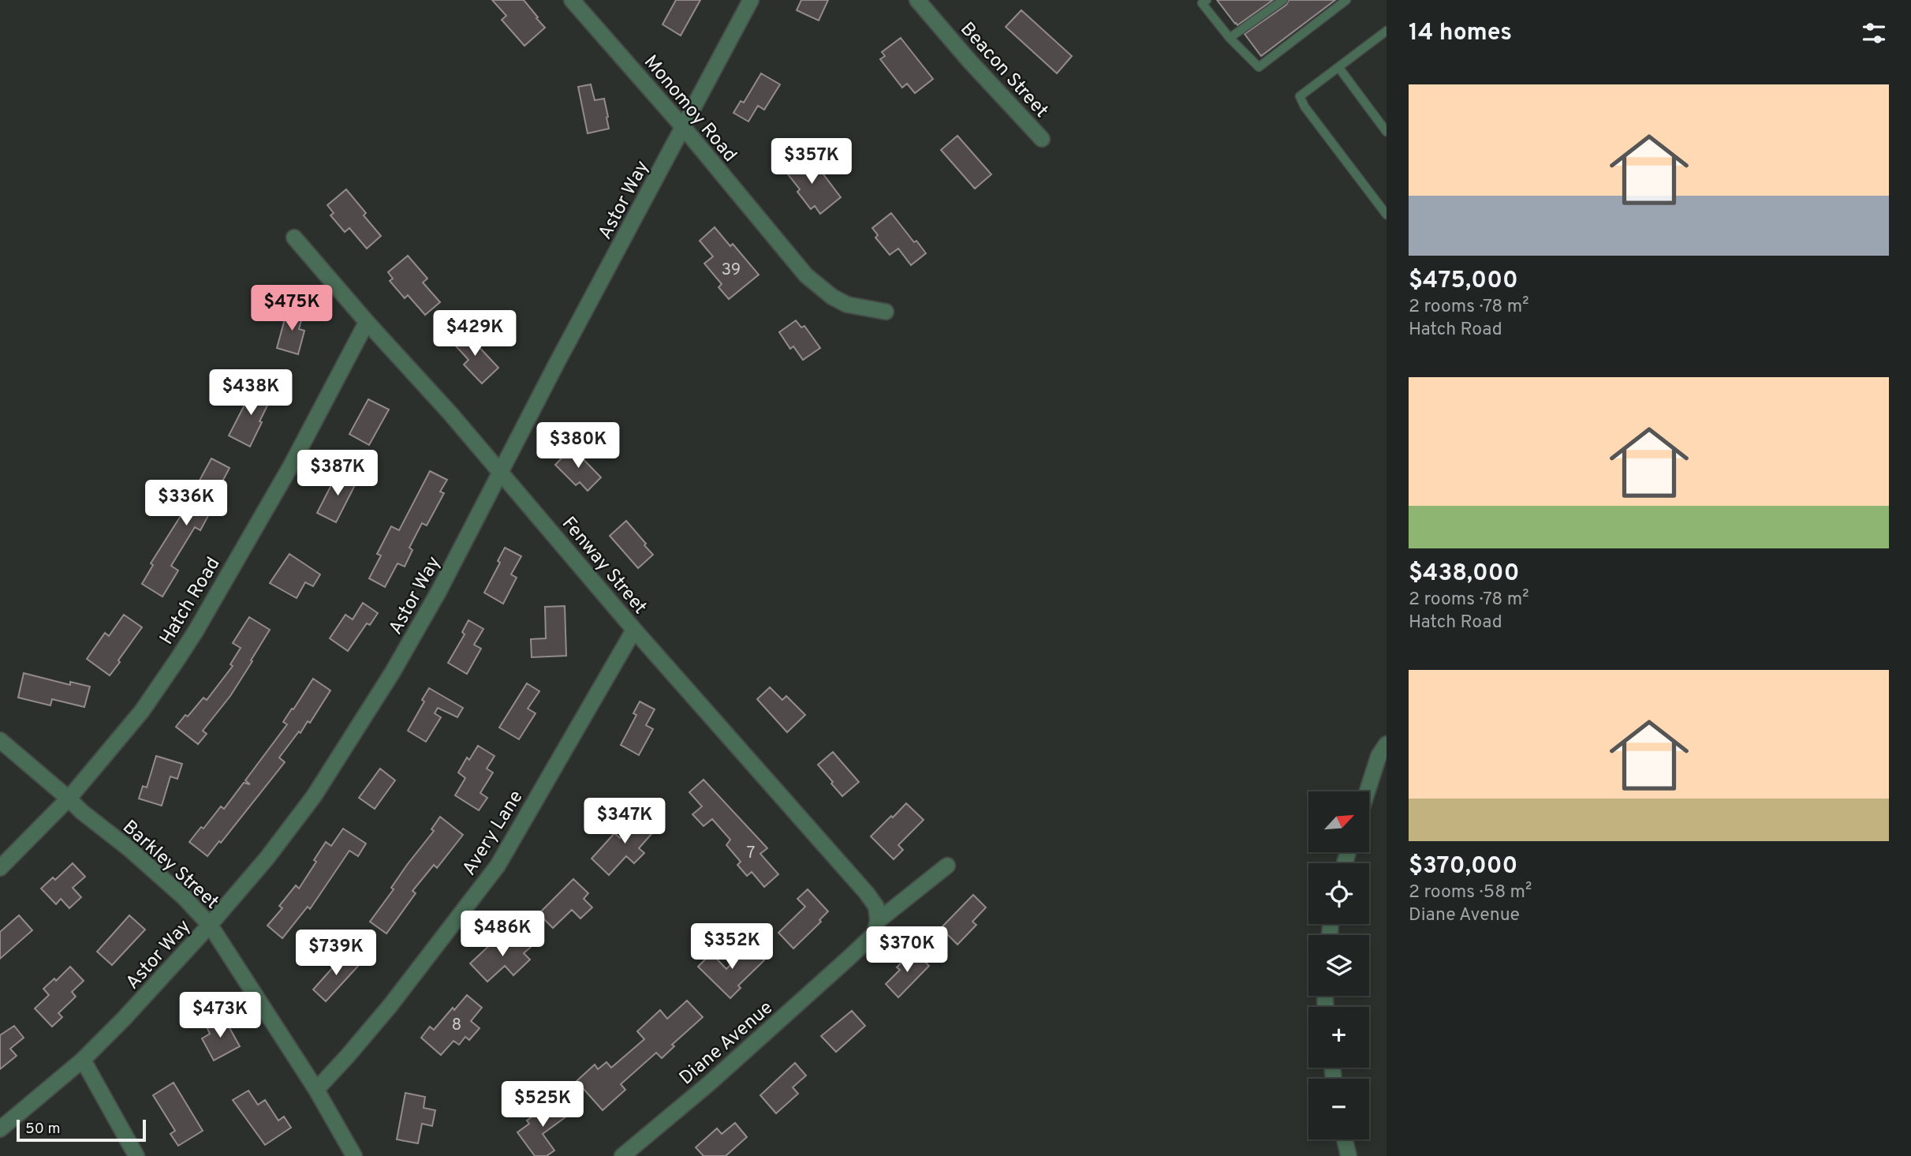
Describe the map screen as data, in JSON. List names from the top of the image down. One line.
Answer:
{"streets":{"street":["Beacon Street","Monomoy Road","Astor Way","Fenway Street","Hatch Road","Avery Lane","Barkley Street","Diane Avenue"]},"crossings":[["Monomoy Road","Astor Way"],["Astor Way","Fenway Street"],["Astor Way","Barkley Street"],["Fenway Street","Hatch Road"],["Fenway Street","Avery Lane"],["Fenway Street","Diane Avenue"],["Hatch Road","Barkley Street"],["Avery Lane","Barkley Street"]],"house_numbers":["39","7","8"],"scale_bar":"50 m","north":"top right","page":{"heading":"14 homes","list":[{"name":"$475,000","note":"2 rooms · 78 m² · Hatch Road"},{"name":"$438,000","note":"2 rooms · 78 m² · Hatch Road"},{"name":"$370,000","note":"2 rooms · 58 m² · Diane Avenue"}],"price":["$357K","$475K","$429K","$438K","$380K","$387K","$336K","$347K","$486K","$352K","$370K","$739K","$473K","$525K"],"map_buttons":["+","−"],"scale":"50 m"}}
